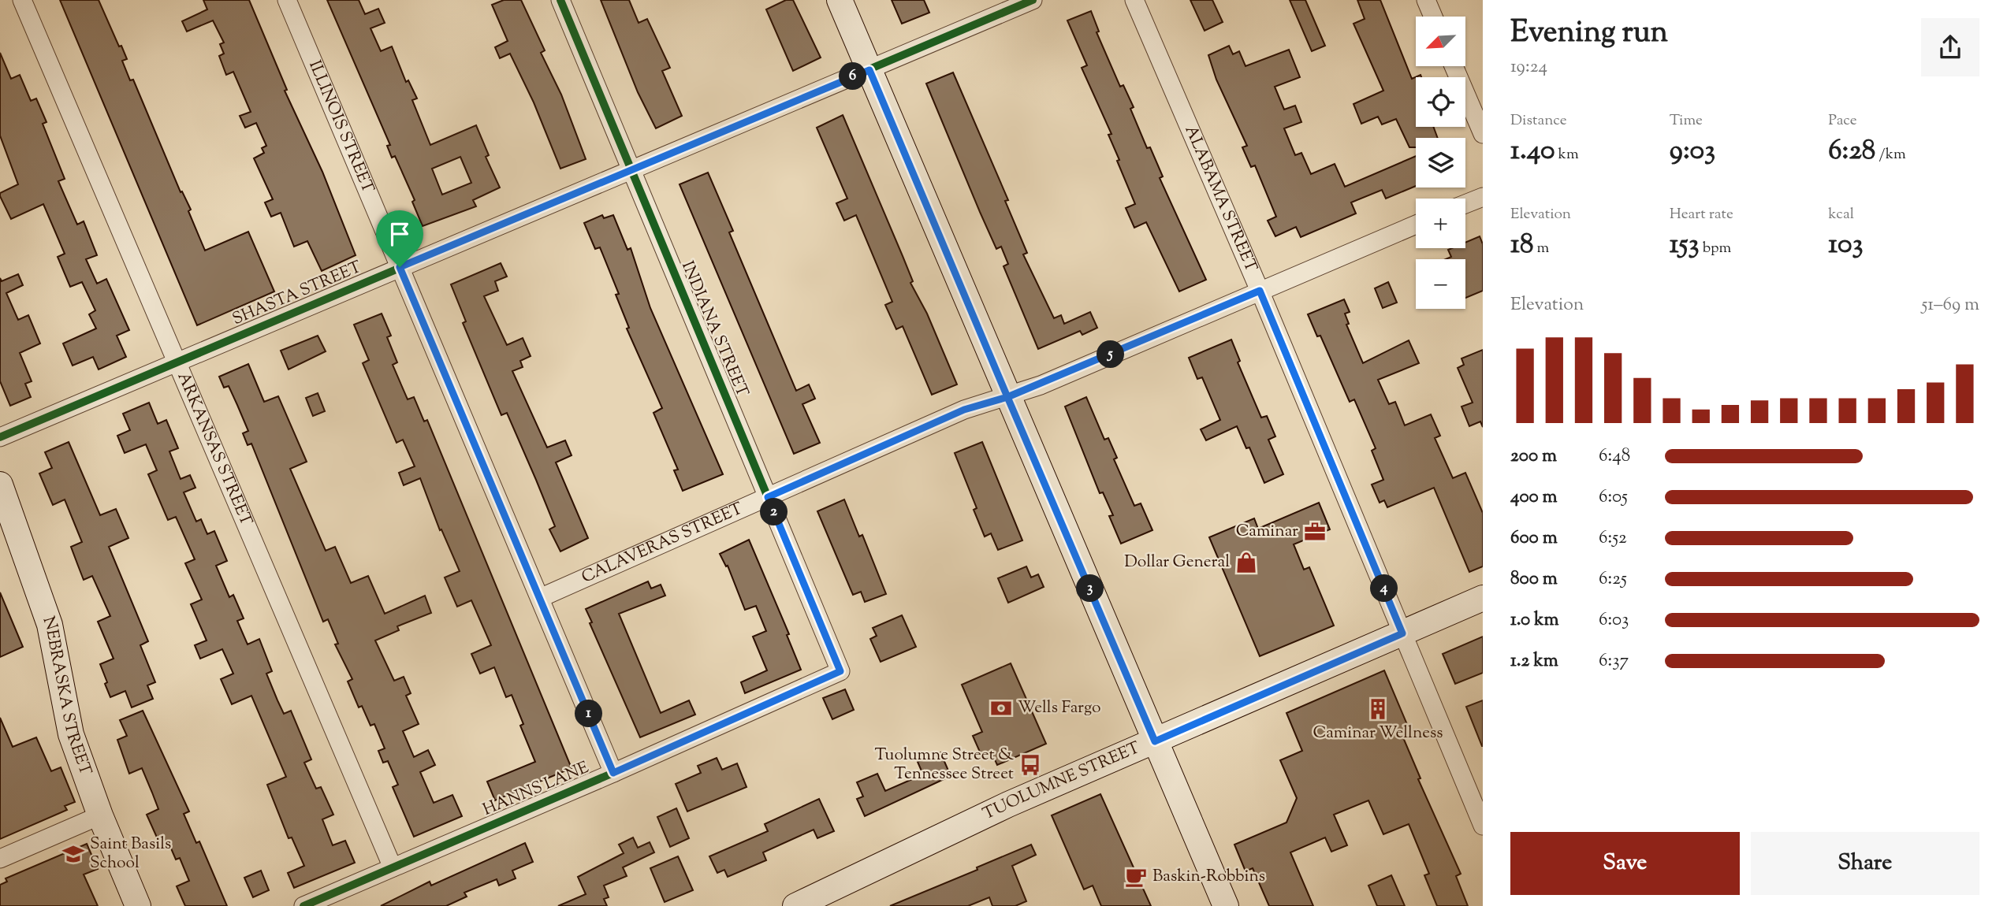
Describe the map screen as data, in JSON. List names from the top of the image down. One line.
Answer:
{"streets":{"main road":["NEBRASKA STREET","TUOLUMNE STREET"],"street":["ILLINOIS STREET","ALABAMA STREET","SHASTA STREET","INDIANA STREET","ARKANSAS STREET","CALAVERAS STREET","HANNS LANE"]},"crossings":[["ILLINOIS STREET","SHASTA STREET"],["ILLINOIS STREET","CALAVERAS STREET"],["ILLINOIS STREET","HANNS LANE"],["ALABAMA STREET","CALAVERAS STREET"],["ALABAMA STREET","TUOLUMNE STREET"],["SHASTA STREET","INDIANA STREET"],["SHASTA STREET","ARKANSAS STREET"],["INDIANA STREET","CALAVERAS STREET"],["INDIANA STREET","HANNS LANE"],["ARKANSAS STREET","HANNS LANE"]],"places":{"office":["Caminar"],"shop":["Dollar General"],"bank":["Wells Fargo"],"building":["Caminar Wellness"],"bus stop":["Tuolumne Street & Tennessee Street"],"school or university":["Saint Basils School"],"cafe":["Baskin-Robbins"]},"north":"bottom left","page":{"heading":["Evening run","19:24"],"map_buttons":["+","−"],"pins":["6","5","2","3","4","1"],"stats":[["Distance","1.40 km"],["Time","9:03"],["Pace","6:28 /km"],["Elevation","18 m"],["Heart rate","153 bpm"],["kcal","103"]],"chart":["Elevation","51–69 m"],"list":[{"name":"200 m","note":"6:48"},{"name":"400 m","note":"6:05"},{"name":"600 m","note":"6:52"},{"name":"800 m","note":"6:25"},{"name":"1.0 km","note":"6:03"},{"name":"1.2 km","note":"6:37"}],"buttons":["Save","Share"]}}
